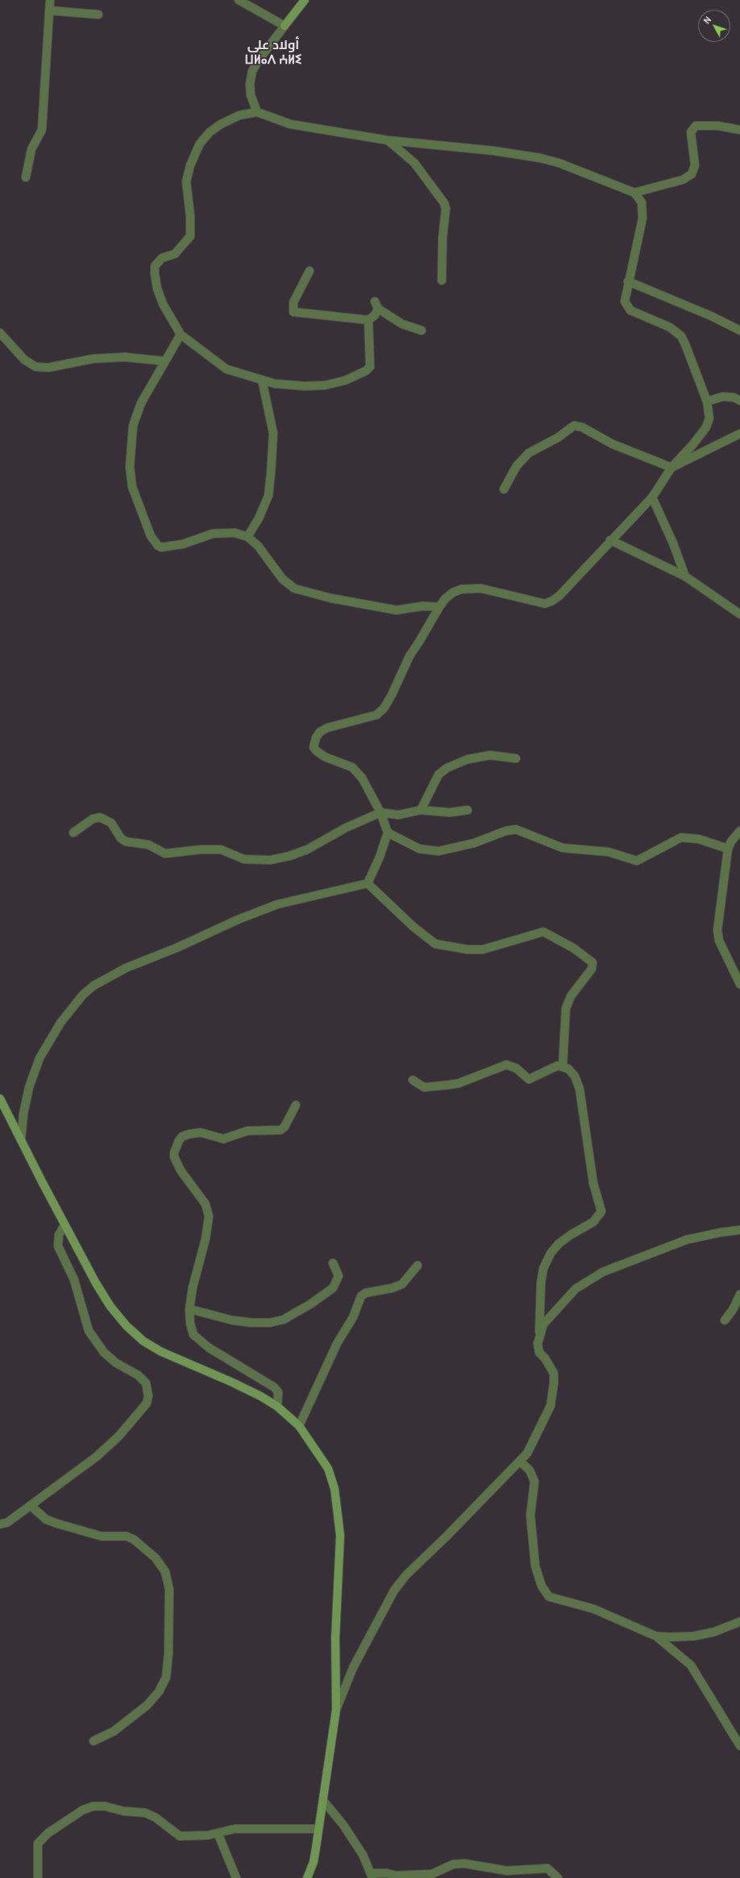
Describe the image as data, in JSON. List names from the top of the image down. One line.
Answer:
{"districts":["أولاد علي ⵡⵍⴰⴷ ⵄⵍⵉ"],"north":"top left"}
